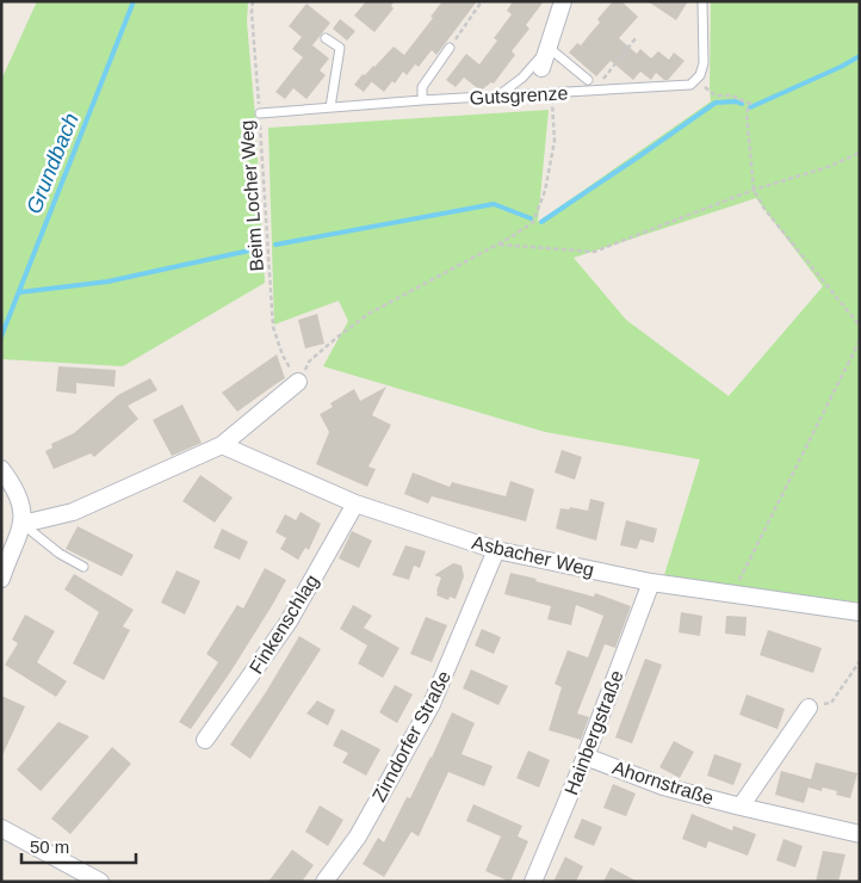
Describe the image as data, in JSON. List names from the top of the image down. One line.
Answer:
{"streets":{"street":["Asbacher Weg","Finkenschlag","Hainbergstraße","Zirndorfer Straße","Ahornstraße"],"lane":["Gutsgrenze"],"path":["Beim Locher Weg"]},"crossings":[["Gutsgrenze","Beim Locher Weg"],["Asbacher Weg","Finkenschlag"],["Asbacher Weg","Hainbergstraße"],["Asbacher Weg","Zirndorfer Straße"],["Hainbergstraße","Ahornstraße"]],"water":["Grundbach"],"scale_bar":"50 m"}
